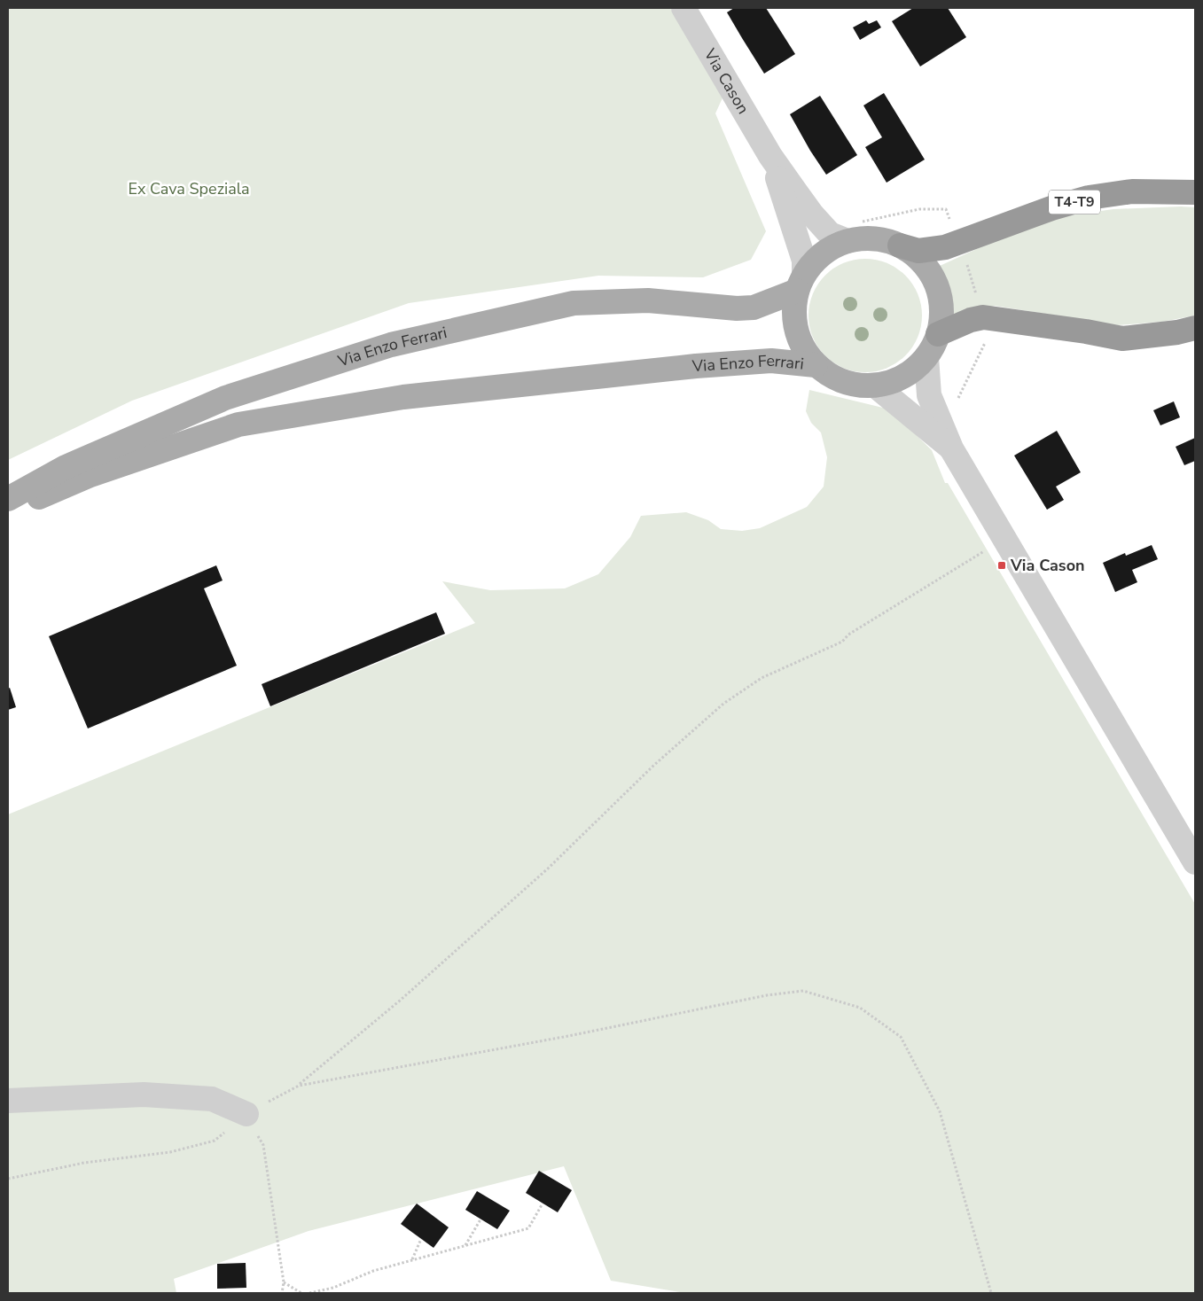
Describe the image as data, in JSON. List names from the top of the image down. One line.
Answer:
{"streets":{"highway":["T4-T9"],"main road":["Via Enzo Ferrari"],"street":["Via Cason"]},"crossings":[["Via Cason","T4-T9"],["Via Cason","Via Enzo Ferrari"],["T4-T9","Via Enzo Ferrari"]],"parks":["Ex Cava Speziala"],"places":{"transit":["Via Cason"]}}
